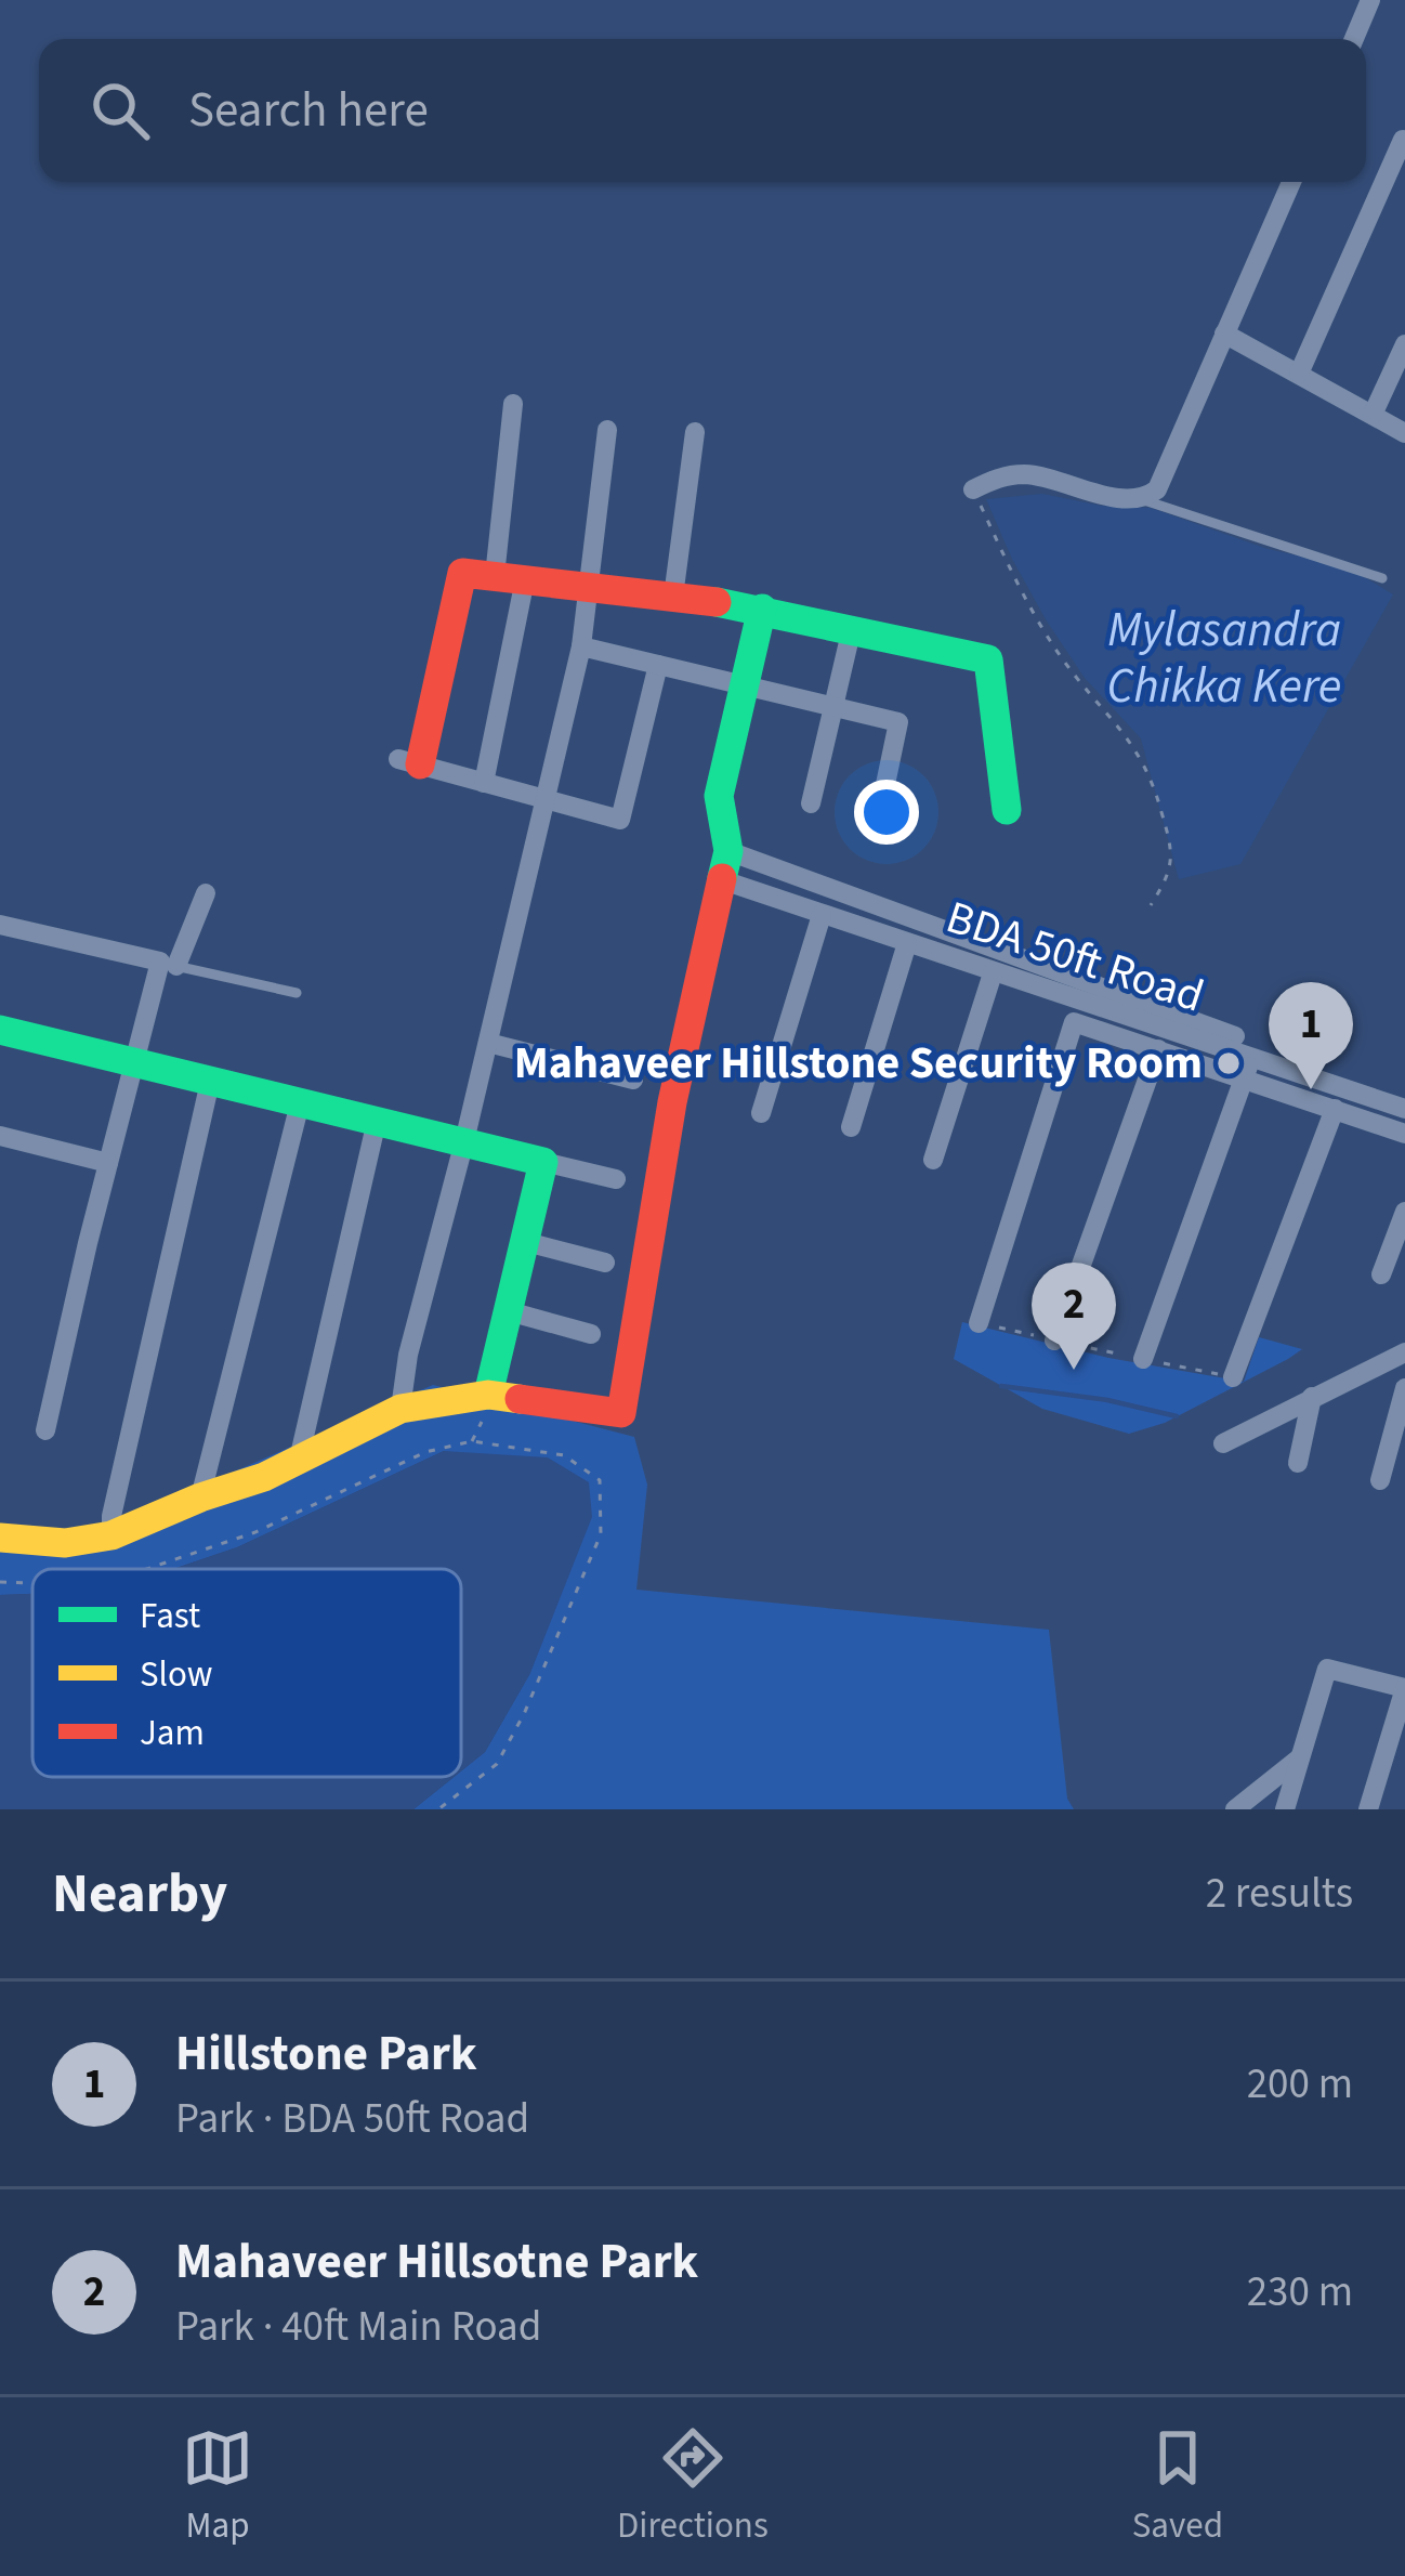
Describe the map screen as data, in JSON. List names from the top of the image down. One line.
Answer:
{"streets":{"street":["BDA 50ft Road"]},"water":["Mylasandra Chikka Kere"],"places":["Mahaveer Hillstone Security Room"],"legend":["Fast","Slow","Jam"],"page":{"search":"Search here","pins":["1","2"],"heading":["Nearby","2 results"],"list":[{"mark":"1","name":"Hillstone Park","note":"Park · BDA 50ft Road","value":"200 m"},{"mark":"2","name":"Mahaveer Hillsotne Park","note":"Park · 40ft Main Road","value":"230 m"}],"nav":["Map","Directions","Saved"]}}
